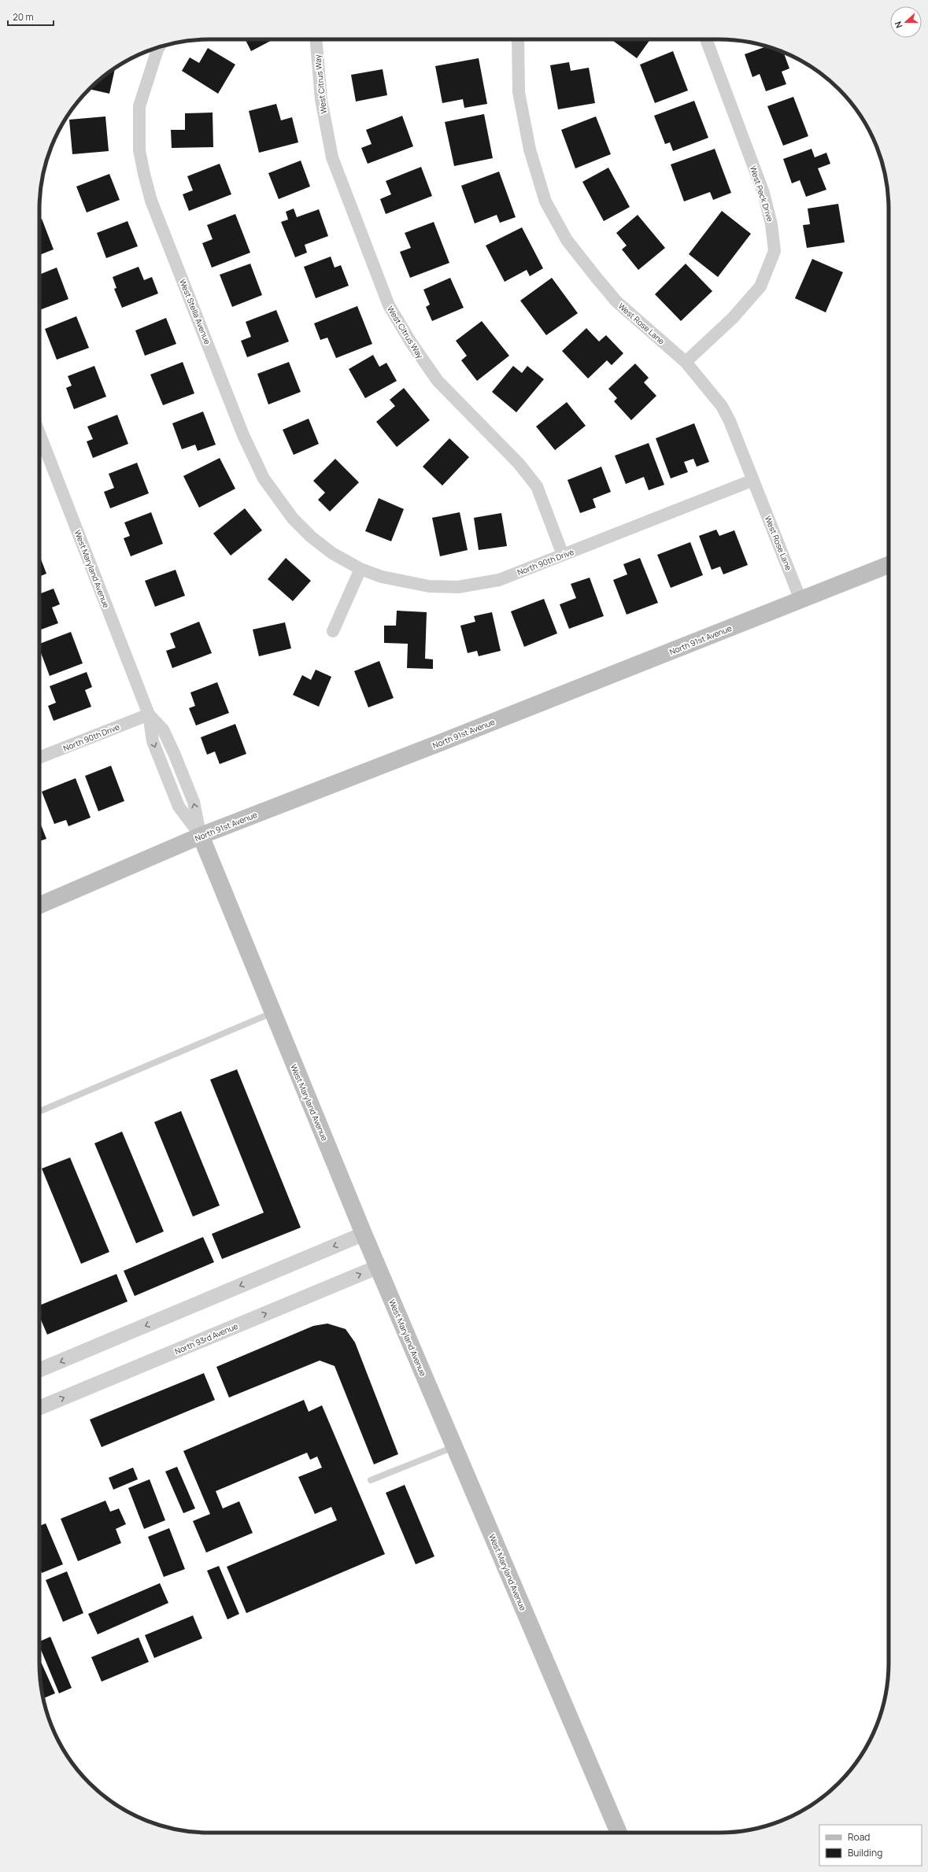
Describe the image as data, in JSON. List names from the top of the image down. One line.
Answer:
{"streets":{"main road":["West Maryland Avenue","North 91st Avenue"],"street":["West Citrus Way","West Peck Drive","West Stella Avenue","West Rose Lane","North 90th Drive","North 93rd Avenue"]},"crossings":[["West Citrus Way","North 90th Drive"],["West Peck Drive","West Rose Lane"],["West Stella Avenue","North 90th Drive"],["West Rose Lane","North 90th Drive"],["West Rose Lane","North 91st Avenue"],["North 90th Drive","West Maryland Avenue"],["West Maryland Avenue","North 91st Avenue"],["West Maryland Avenue","North 93rd Avenue"]],"legend":["Road","Building"],"scale_bar":"20 m","north":"left"}
